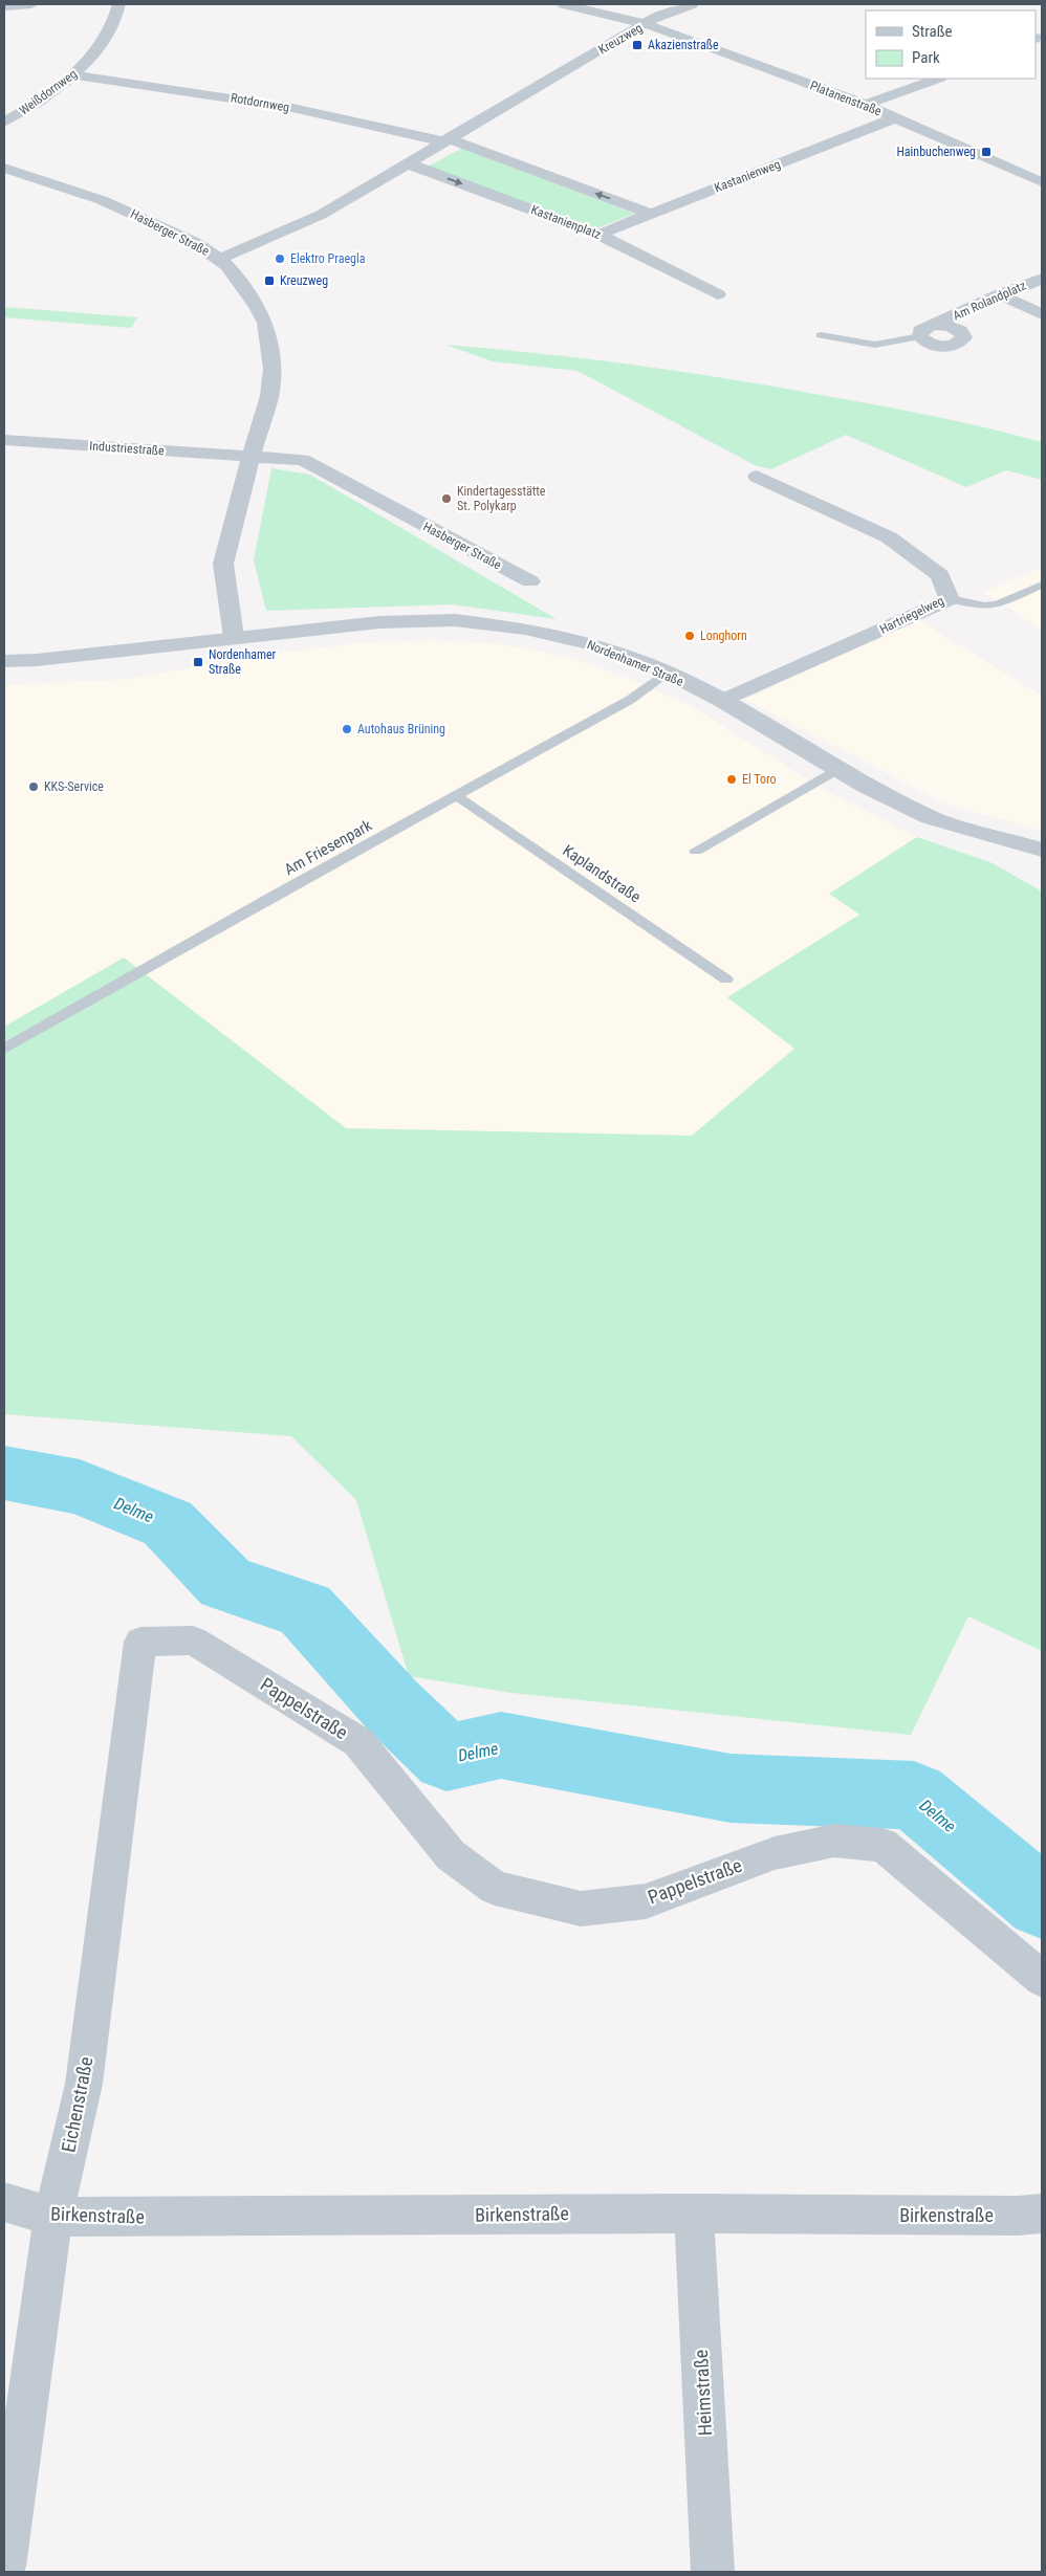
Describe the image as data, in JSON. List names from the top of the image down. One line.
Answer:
{"streets":{"street":["Kreuzweg","Weißdornweg","Platanenstraße","Rotdornweg","Kastanienweg","Kastanienplatz","Hasberger Straße","Am Rolandplatz","Industriestraße","Hartriegelweg","Nordenhamer Straße","Pappelstraße","Eichenstraße","Birkenstraße","Heimstraße"],"lane":["Am Friesenpark","Kaplandstraße"]},"crossings":[["Kreuzweg","Platanenstraße"],["Kreuzweg","Rotdornweg"],["Kreuzweg","Kastanienplatz"],["Kreuzweg","Hasberger Straße"],["Weißdornweg","Rotdornweg"],["Platanenstraße","Kastanienweg"],["Kastanienweg","Kastanienplatz"],["Hasberger Straße","Industriestraße"],["Hasberger Straße","Nordenhamer Straße"],["Hartriegelweg","Nordenhamer Straße"],["Nordenhamer Straße","Am Friesenpark"],["Am Friesenpark","Kaplandstraße"],["Pappelstraße","Eichenstraße"],["Eichenstraße","Birkenstraße"],["Birkenstraße","Heimstraße"]],"water":["Delme"],"places":{"transit":["Akazienstraße","Hainbuchenweg","Kreuzweg","Nordenhamer Straße"],"other":["Elektro Praegla","Kindertagesstätte St. Polykarp","Longhorn","Autohaus Brüning","El Toro","KKS-Service"]},"legend":["Straße","Park"]}
